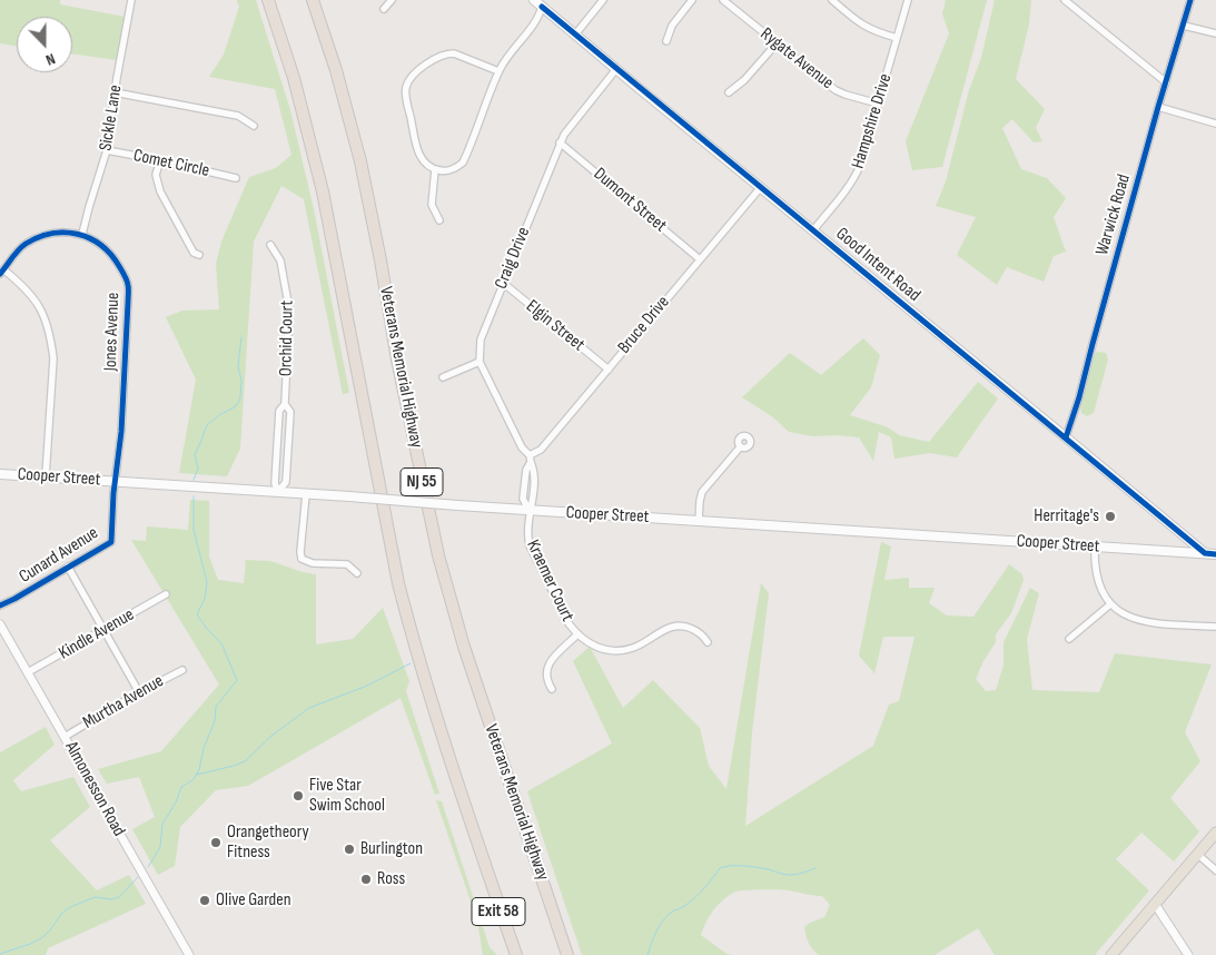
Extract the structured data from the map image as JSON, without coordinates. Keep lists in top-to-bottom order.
{
  "streets": {
    "highway": ["Veterans Memorial Highway", "NJ 55", "Exit 58"],
    "main road": ["Good Intent Road", "Cooper Street"],
    "street": [
      "Rygate Avenue",
      "Sickle Lane",
      "Hampshire Drive",
      "Comet Circle",
      "Dumont Street",
      "Warwick Road",
      "Craig Drive",
      "Bruce Drive",
      "Elgin Street",
      "Jones Avenue",
      "Orchid Court",
      "Cunard Avenue",
      "Kraemer Court",
      "Kindle Avenue",
      "Murtha Avenue",
      "Almonesson Road"
    ]
  },
  "crossings": [
    ["Rygate Avenue", "Hampshire Drive"],
    ["Sickle Lane", "Comet Circle"],
    ["Sickle Lane", "Jones Avenue"],
    ["Hampshire Drive", "Good Intent Road"],
    ["Dumont Street", "Craig Drive"],
    ["Dumont Street", "Bruce Drive"],
    ["Warwick Road", "Good Intent Road"],
    ["Craig Drive", "Good Intent Road"],
    ["Craig Drive", "Elgin Street"],
    ["Good Intent Road", "Bruce Drive"],
    ["Good Intent Road", "Cooper Street"],
    ["Bruce Drive", "Elgin Street"],
    ["Jones Avenue", "Cooper Street"],
    ["Jones Avenue", "Cunard Avenue"],
    ["Orchid Court", "Cooper Street"],
    ["Cooper Street", "Cunard Avenue"],
    ["Cooper Street", "Kraemer Court"],
    ["NJ 55", "Exit 58"],
    ["Kindle Avenue", "Almonesson Road"],
    ["Murtha Avenue", "Almonesson Road"]
  ],
  "places": [
    "Herritage's",
    "Five Star Swim School",
    "Orangetheory Fitness",
    "Burlington",
    "Ross",
    "Olive Garden"
  ],
  "north": "bottom"
}
